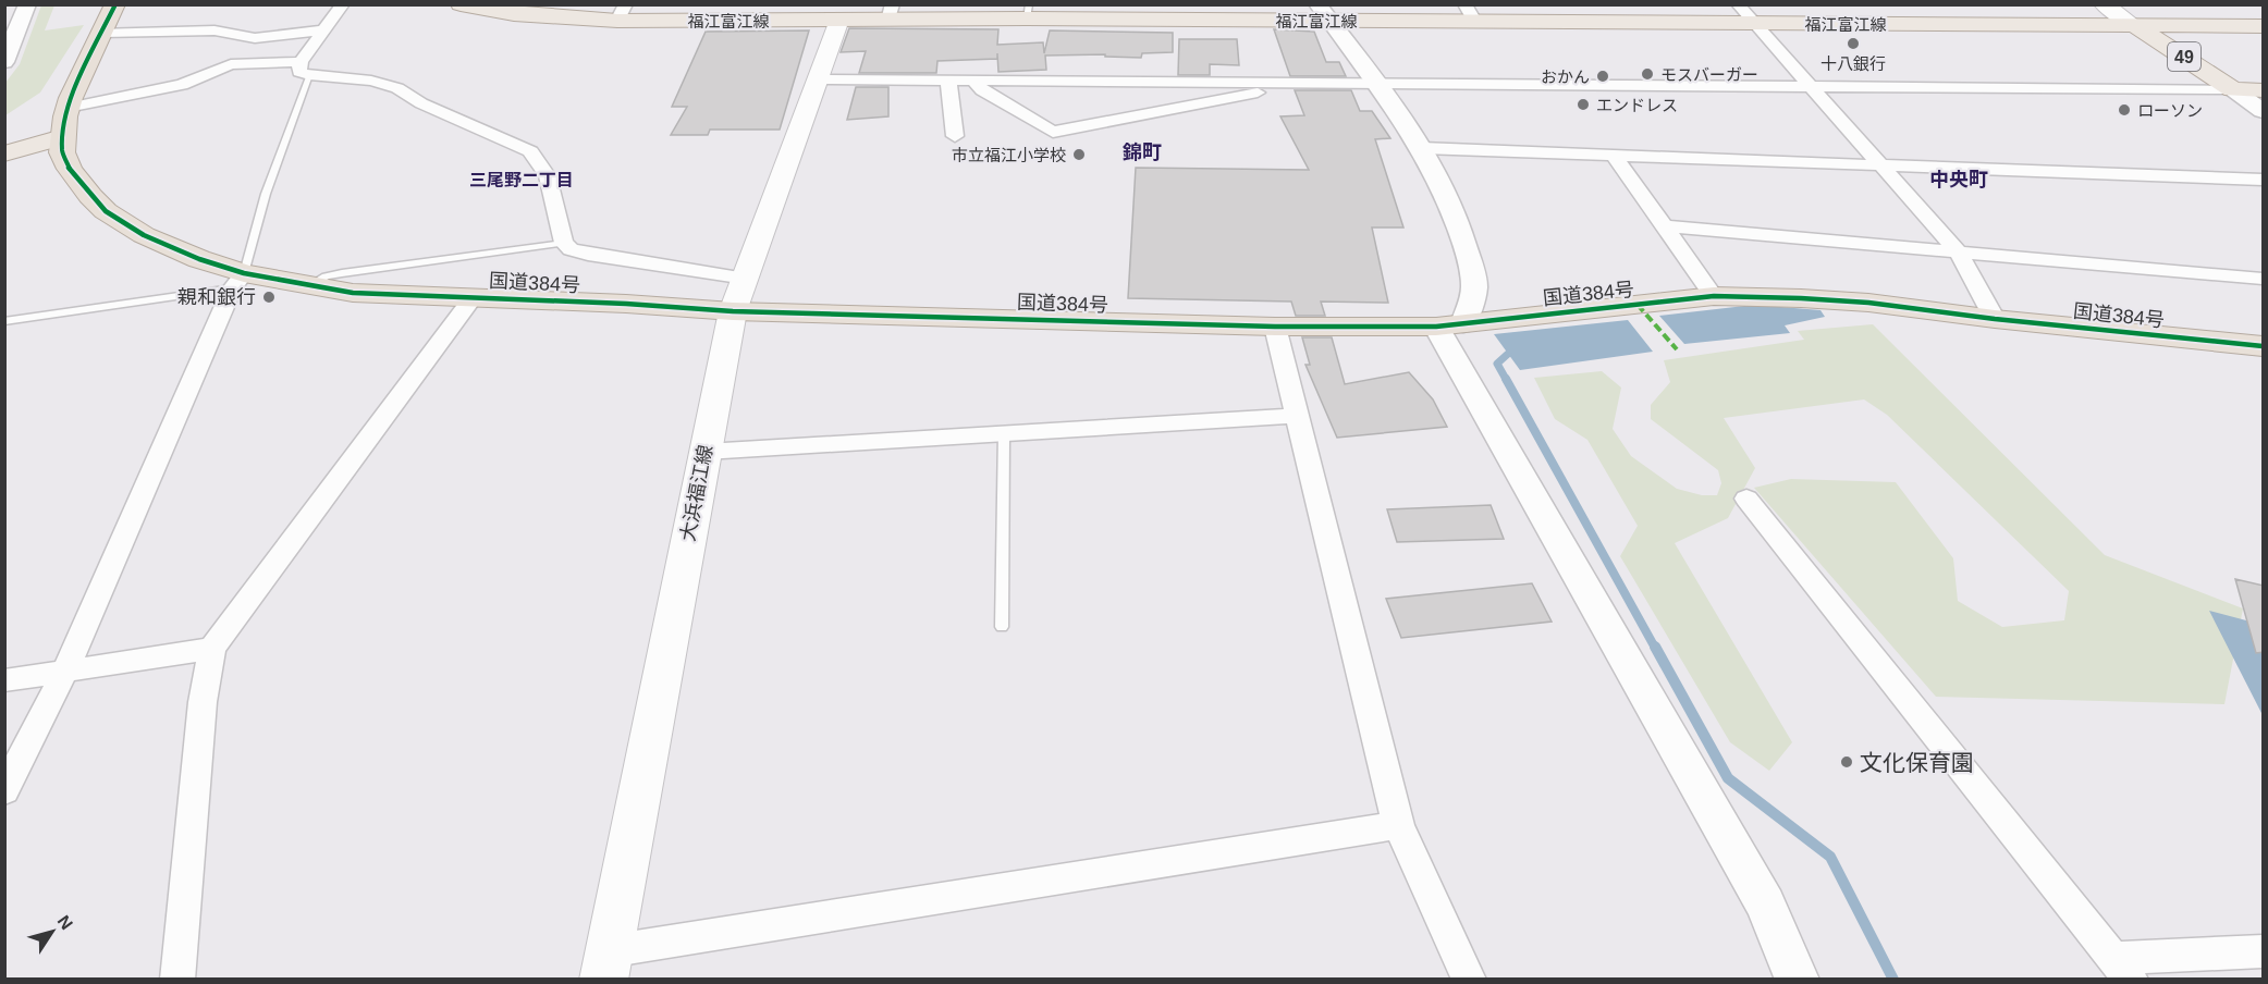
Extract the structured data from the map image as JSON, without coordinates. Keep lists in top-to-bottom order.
{
  "streets": {
    "highway": ["国道384号"],
    "main road": ["福江富江線", "49", "大浜福江線"]
  },
  "crossings": [
    ["福江富江線", "49"],
    ["福江富江線", "大浜福江線"],
    ["国道384号", "大浜福江線"]
  ],
  "districts": ["錦町", "三尾野二丁目", "中央町"],
  "places": [
    "十八銀行",
    "モスバーガー",
    "おかん",
    "エンドレス",
    "ローソン",
    "市立福江小学校",
    "親和銀行",
    "文化保育園"
  ],
  "north": "top right"
}
